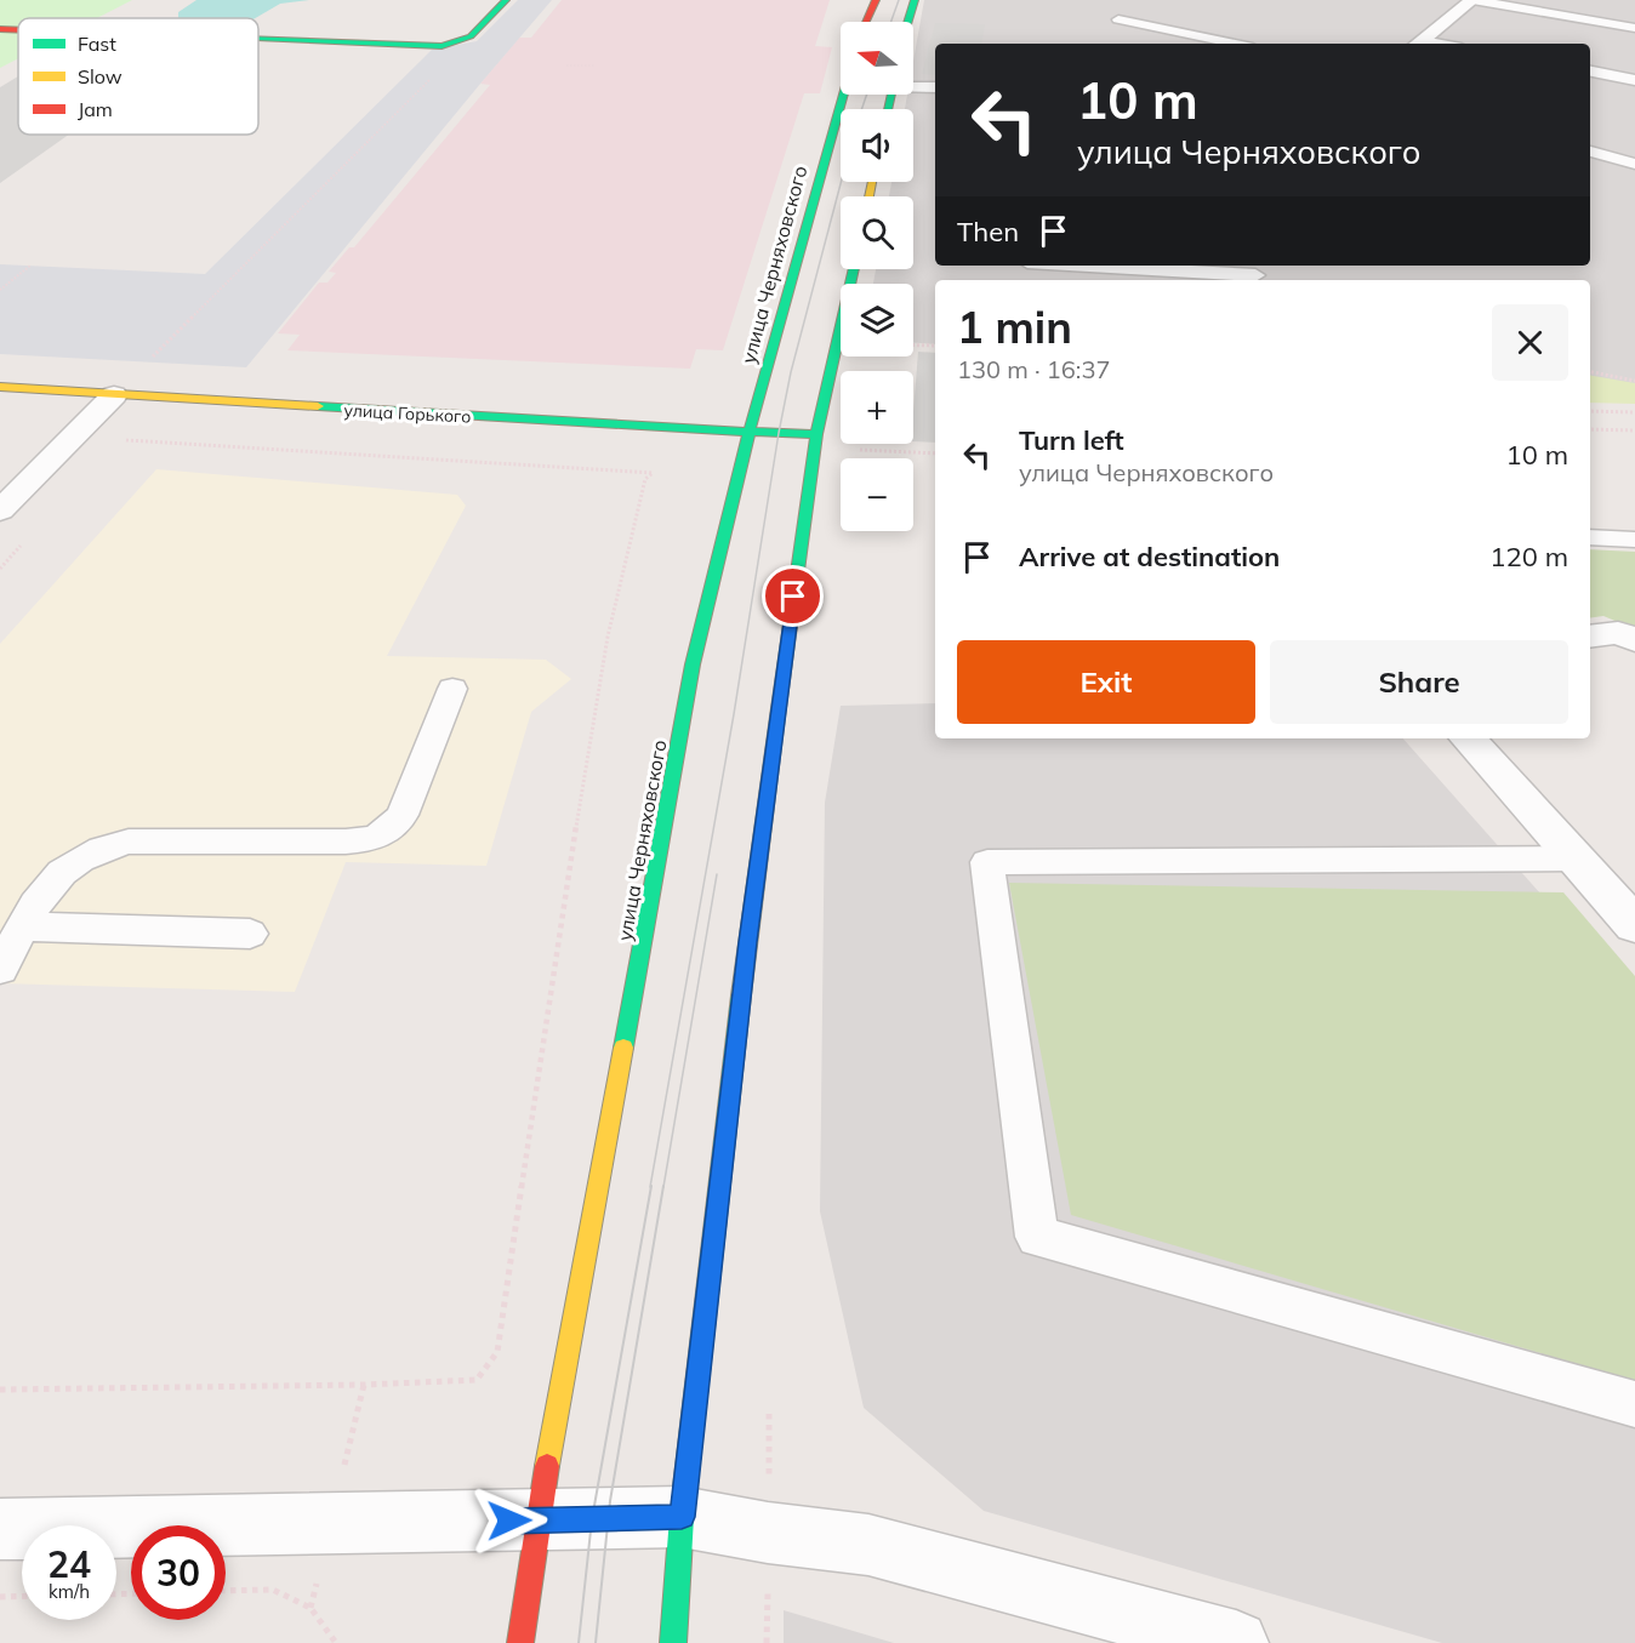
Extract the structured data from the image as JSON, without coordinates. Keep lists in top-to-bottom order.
{
  "streets": {
    "main road": ["улица Черняховского", "улица Горького"]
  },
  "crossings": [
    ["улица Черняховского", "улица Горького"]
  ],
  "legend": ["Fast", "Slow", "Jam"],
  "north": "left",
  "page": {
    "map_buttons": ["+", "−"],
    "turn": ["10 m", "улица Черняховского"],
    "then": "Then",
    "heading": ["1 min", "130 m · 16:37"],
    "list": [
      {
        "name": "Turn left",
        "note": "улица Черняховского",
        "value": "10 m"
      },
      {
        "name": "Arrive at destination",
        "value": "120 m"
      }
    ],
    "buttons": ["Exit", "Share"],
    "speed": "24 km/h",
    "limit": "30"
  }
}
